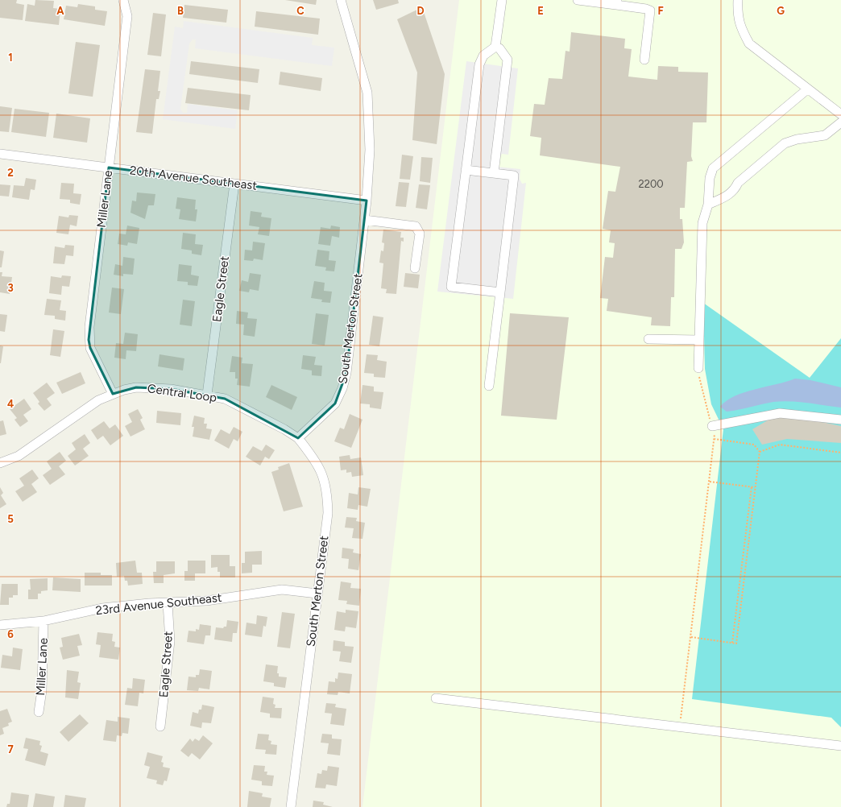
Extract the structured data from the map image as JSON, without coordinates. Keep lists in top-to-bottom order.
{
  "streets": {
    "street": [
      "20th Avenue Southeast",
      "Miller Lane",
      "Eagle Street",
      "South Merton Street",
      "Central Loop",
      "23rd Avenue Southeast"
    ]
  },
  "crossings": [
    ["20th Avenue Southeast", "Miller Lane"],
    ["20th Avenue Southeast", "Eagle Street"],
    ["20th Avenue Southeast", "South Merton Street"],
    ["Miller Lane", "Central Loop"],
    ["Miller Lane", "23rd Avenue Southeast"],
    ["Eagle Street", "Central Loop"],
    ["Eagle Street", "23rd Avenue Southeast"],
    ["South Merton Street", "Central Loop"],
    ["South Merton Street", "23rd Avenue Southeast"]
  ],
  "house_numbers": ["2200"],
  "grid": {
    "columns": [
      "A",
      "B",
      "C",
      "D",
      "E",
      "F",
      "G"
    ],
    "rows": [
      "1",
      "2",
      "3",
      "4",
      "5",
      "6",
      "7"
    ]
  }
}
